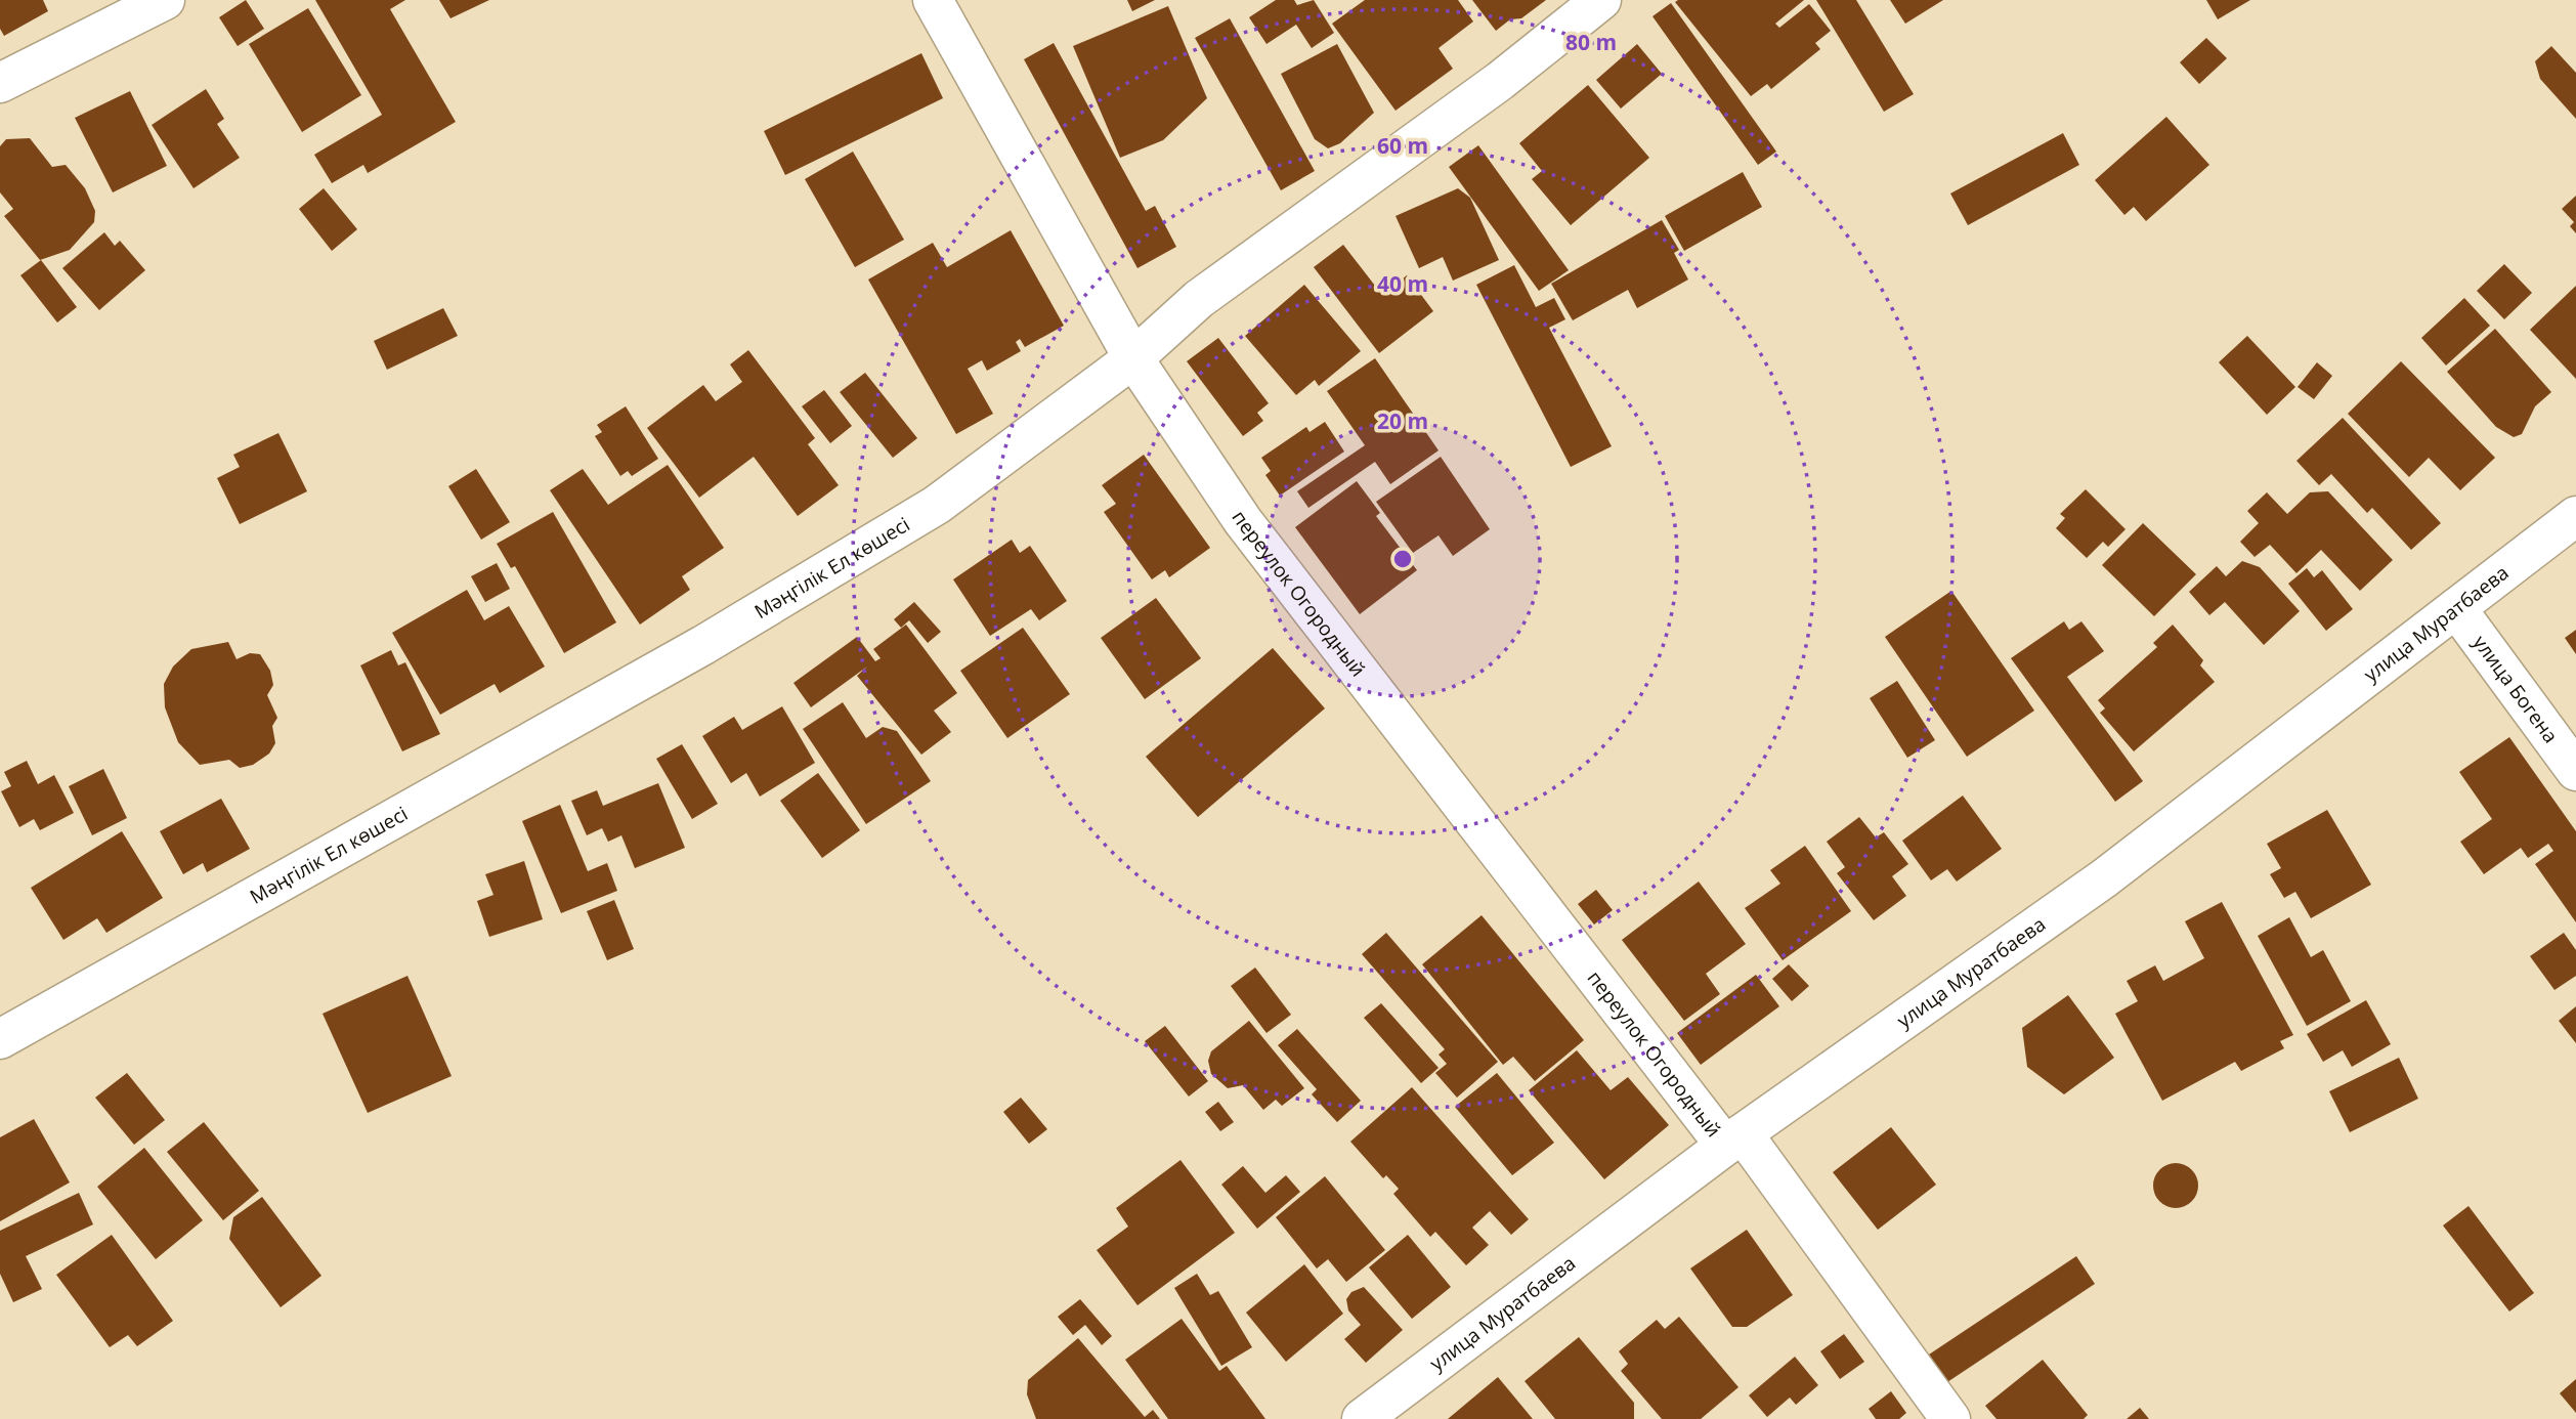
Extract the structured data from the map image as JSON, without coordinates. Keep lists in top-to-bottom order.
{
  "streets": {
    "street": [
      "Мәңгілік Ел көшесі",
      "переулок Огородный",
      "улица Муратбаева",
      "улица Богена"
    ]
  },
  "crossings": [
    ["Мәңгілік Ел көшесі", "переулок Огородный"],
    ["переулок Огородный", "улица Муратбаева"],
    ["улица Муратбаева", "улица Богена"]
  ],
  "rings": [
    "80 m",
    "60 m",
    "40 m",
    "20 m"
  ]
}
